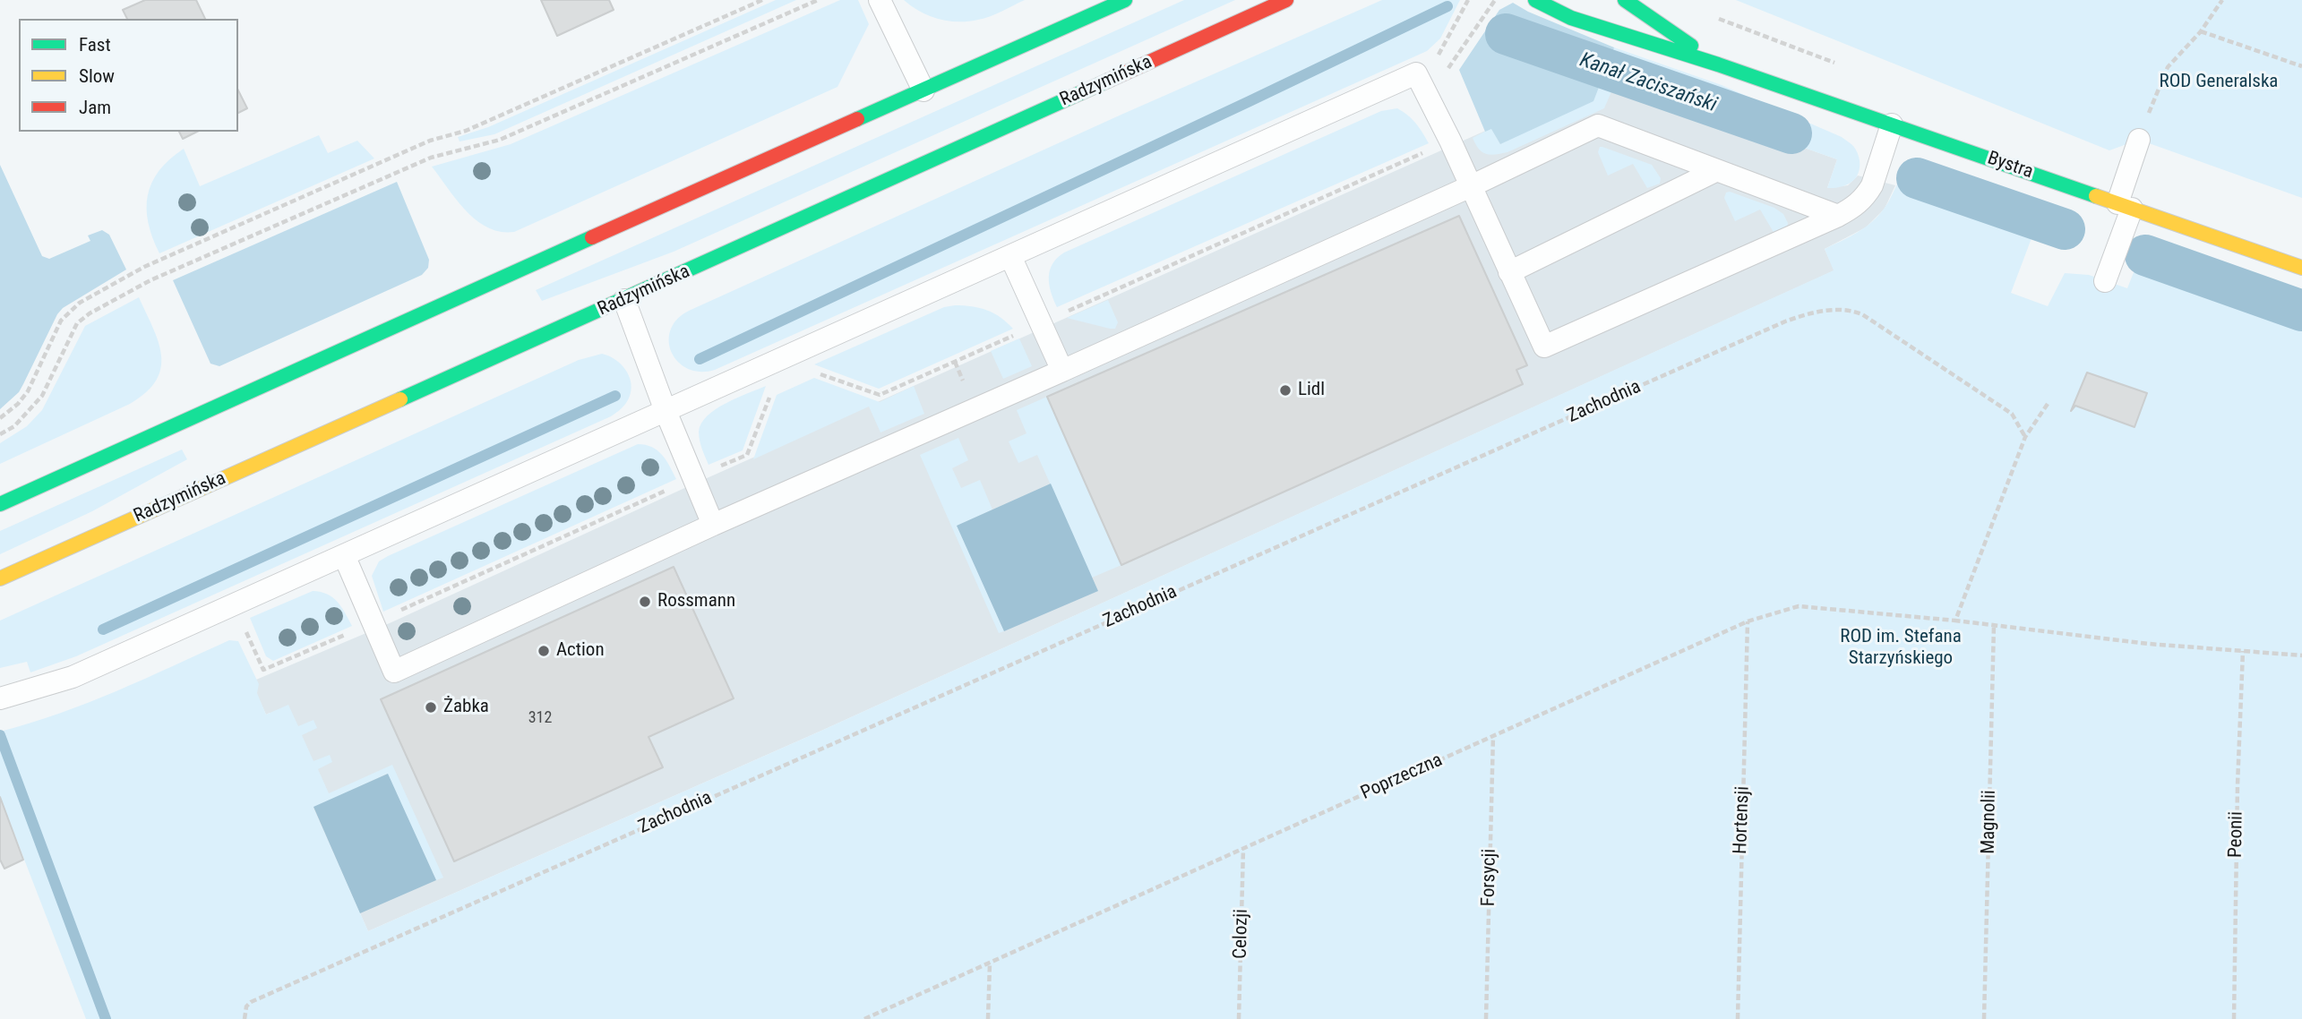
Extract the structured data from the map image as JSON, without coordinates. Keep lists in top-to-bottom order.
{
  "streets": {
    "main road": ["Radzymińska", "Bystra"],
    "path": [
      "Zachodnia",
      "Poprzeczna",
      "Hortensji",
      "Magnolii",
      "Peonii",
      "Forsycji",
      "Celozji"
    ]
  },
  "crossings": [
    ["Poprzeczna", "Hortensji"],
    ["Poprzeczna", "Magnolii"],
    ["Poprzeczna", "Peonii"],
    ["Poprzeczna", "Forsycji"],
    ["Poprzeczna", "Celozji"]
  ],
  "water": ["Kanał Zaciszański"],
  "parks": ["ROD Generalska", "ROD im. Stefana Starzyńskiego"],
  "places": [
    "Lidl",
    "Rossmann",
    "Action",
    "Żabka"
  ],
  "house_numbers": ["312"],
  "legend": ["Fast", "Slow", "Jam"]
}
